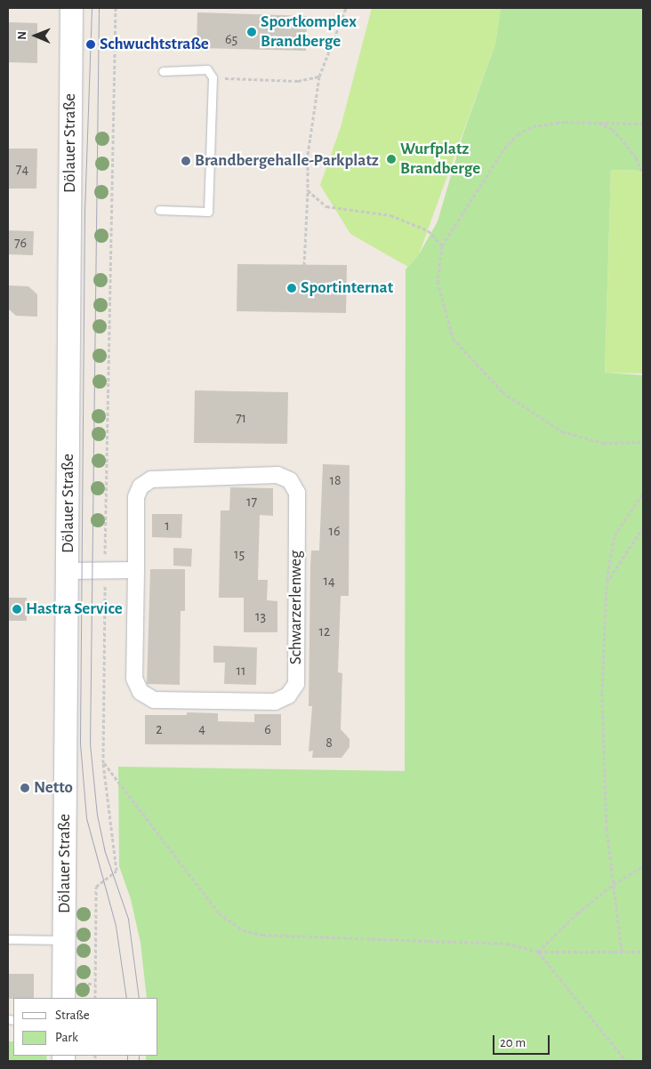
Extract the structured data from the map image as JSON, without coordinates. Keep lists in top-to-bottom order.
{
  "streets": {
    "main road": ["Dölauer Straße"],
    "street": ["Schwarzerlenweg"]
  },
  "places": [
    "Sportkomplex Brandberge",
    "Schwuchtstraße",
    "Wurfplatz Brandberge",
    "Brandbergehalle-Parkplatz",
    "Sportinternat",
    "Hastra Service",
    "Netto"
  ],
  "house_numbers": [
    "65",
    "74",
    "76",
    "71",
    "18",
    "17",
    "1",
    "16",
    "15",
    "14",
    "13",
    "12",
    "11",
    "4",
    "2",
    "6",
    "8"
  ],
  "legend": ["Straße", "Park"],
  "scale_bar": "20 m",
  "north": "left"
}
